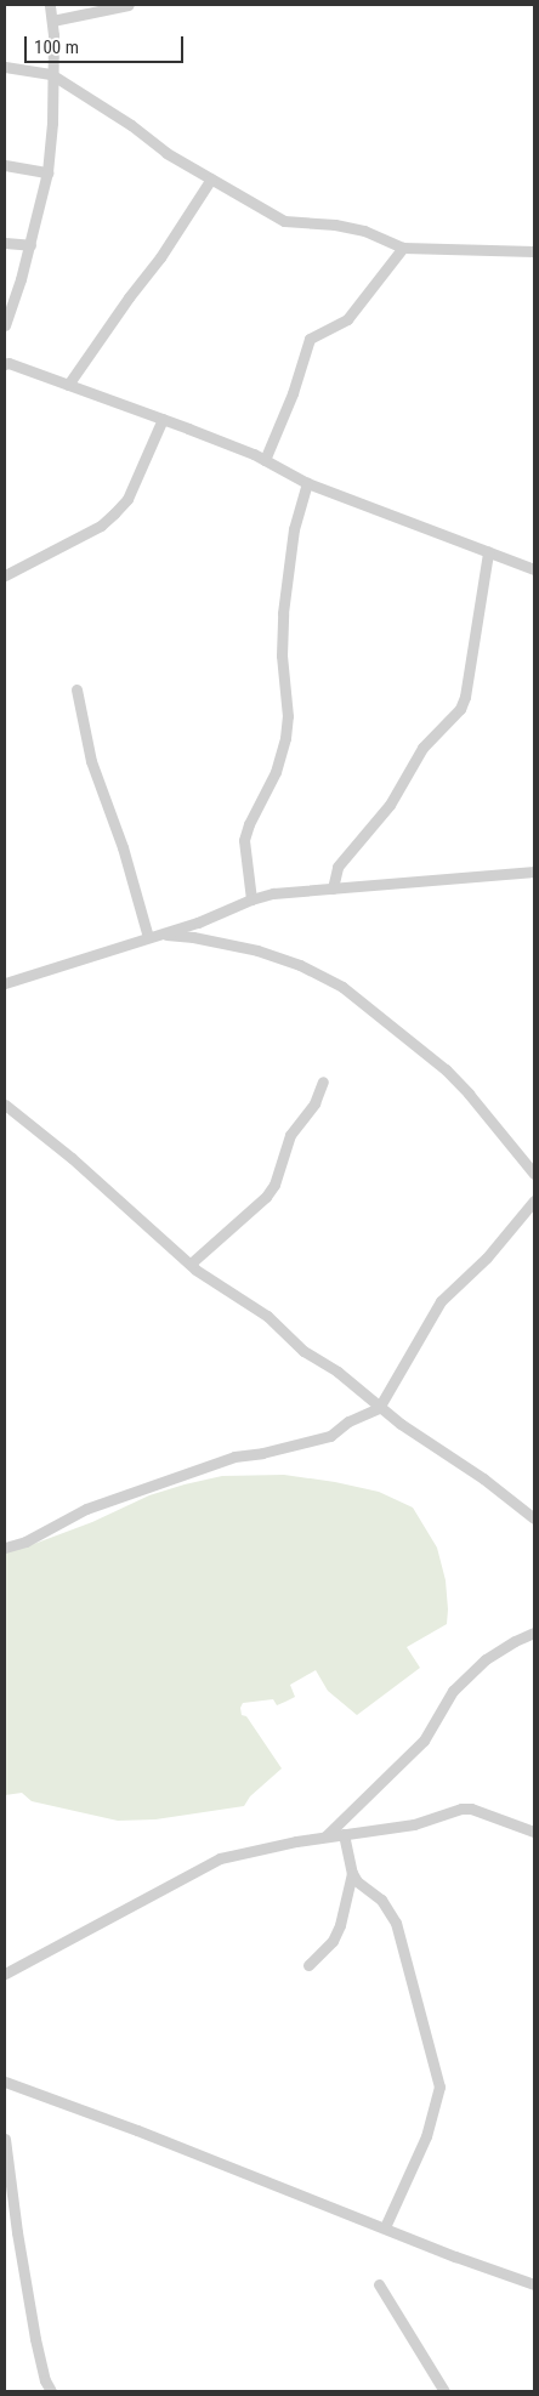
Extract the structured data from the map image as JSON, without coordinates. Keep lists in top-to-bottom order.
{
  "scale_bar": "100 m"
}
